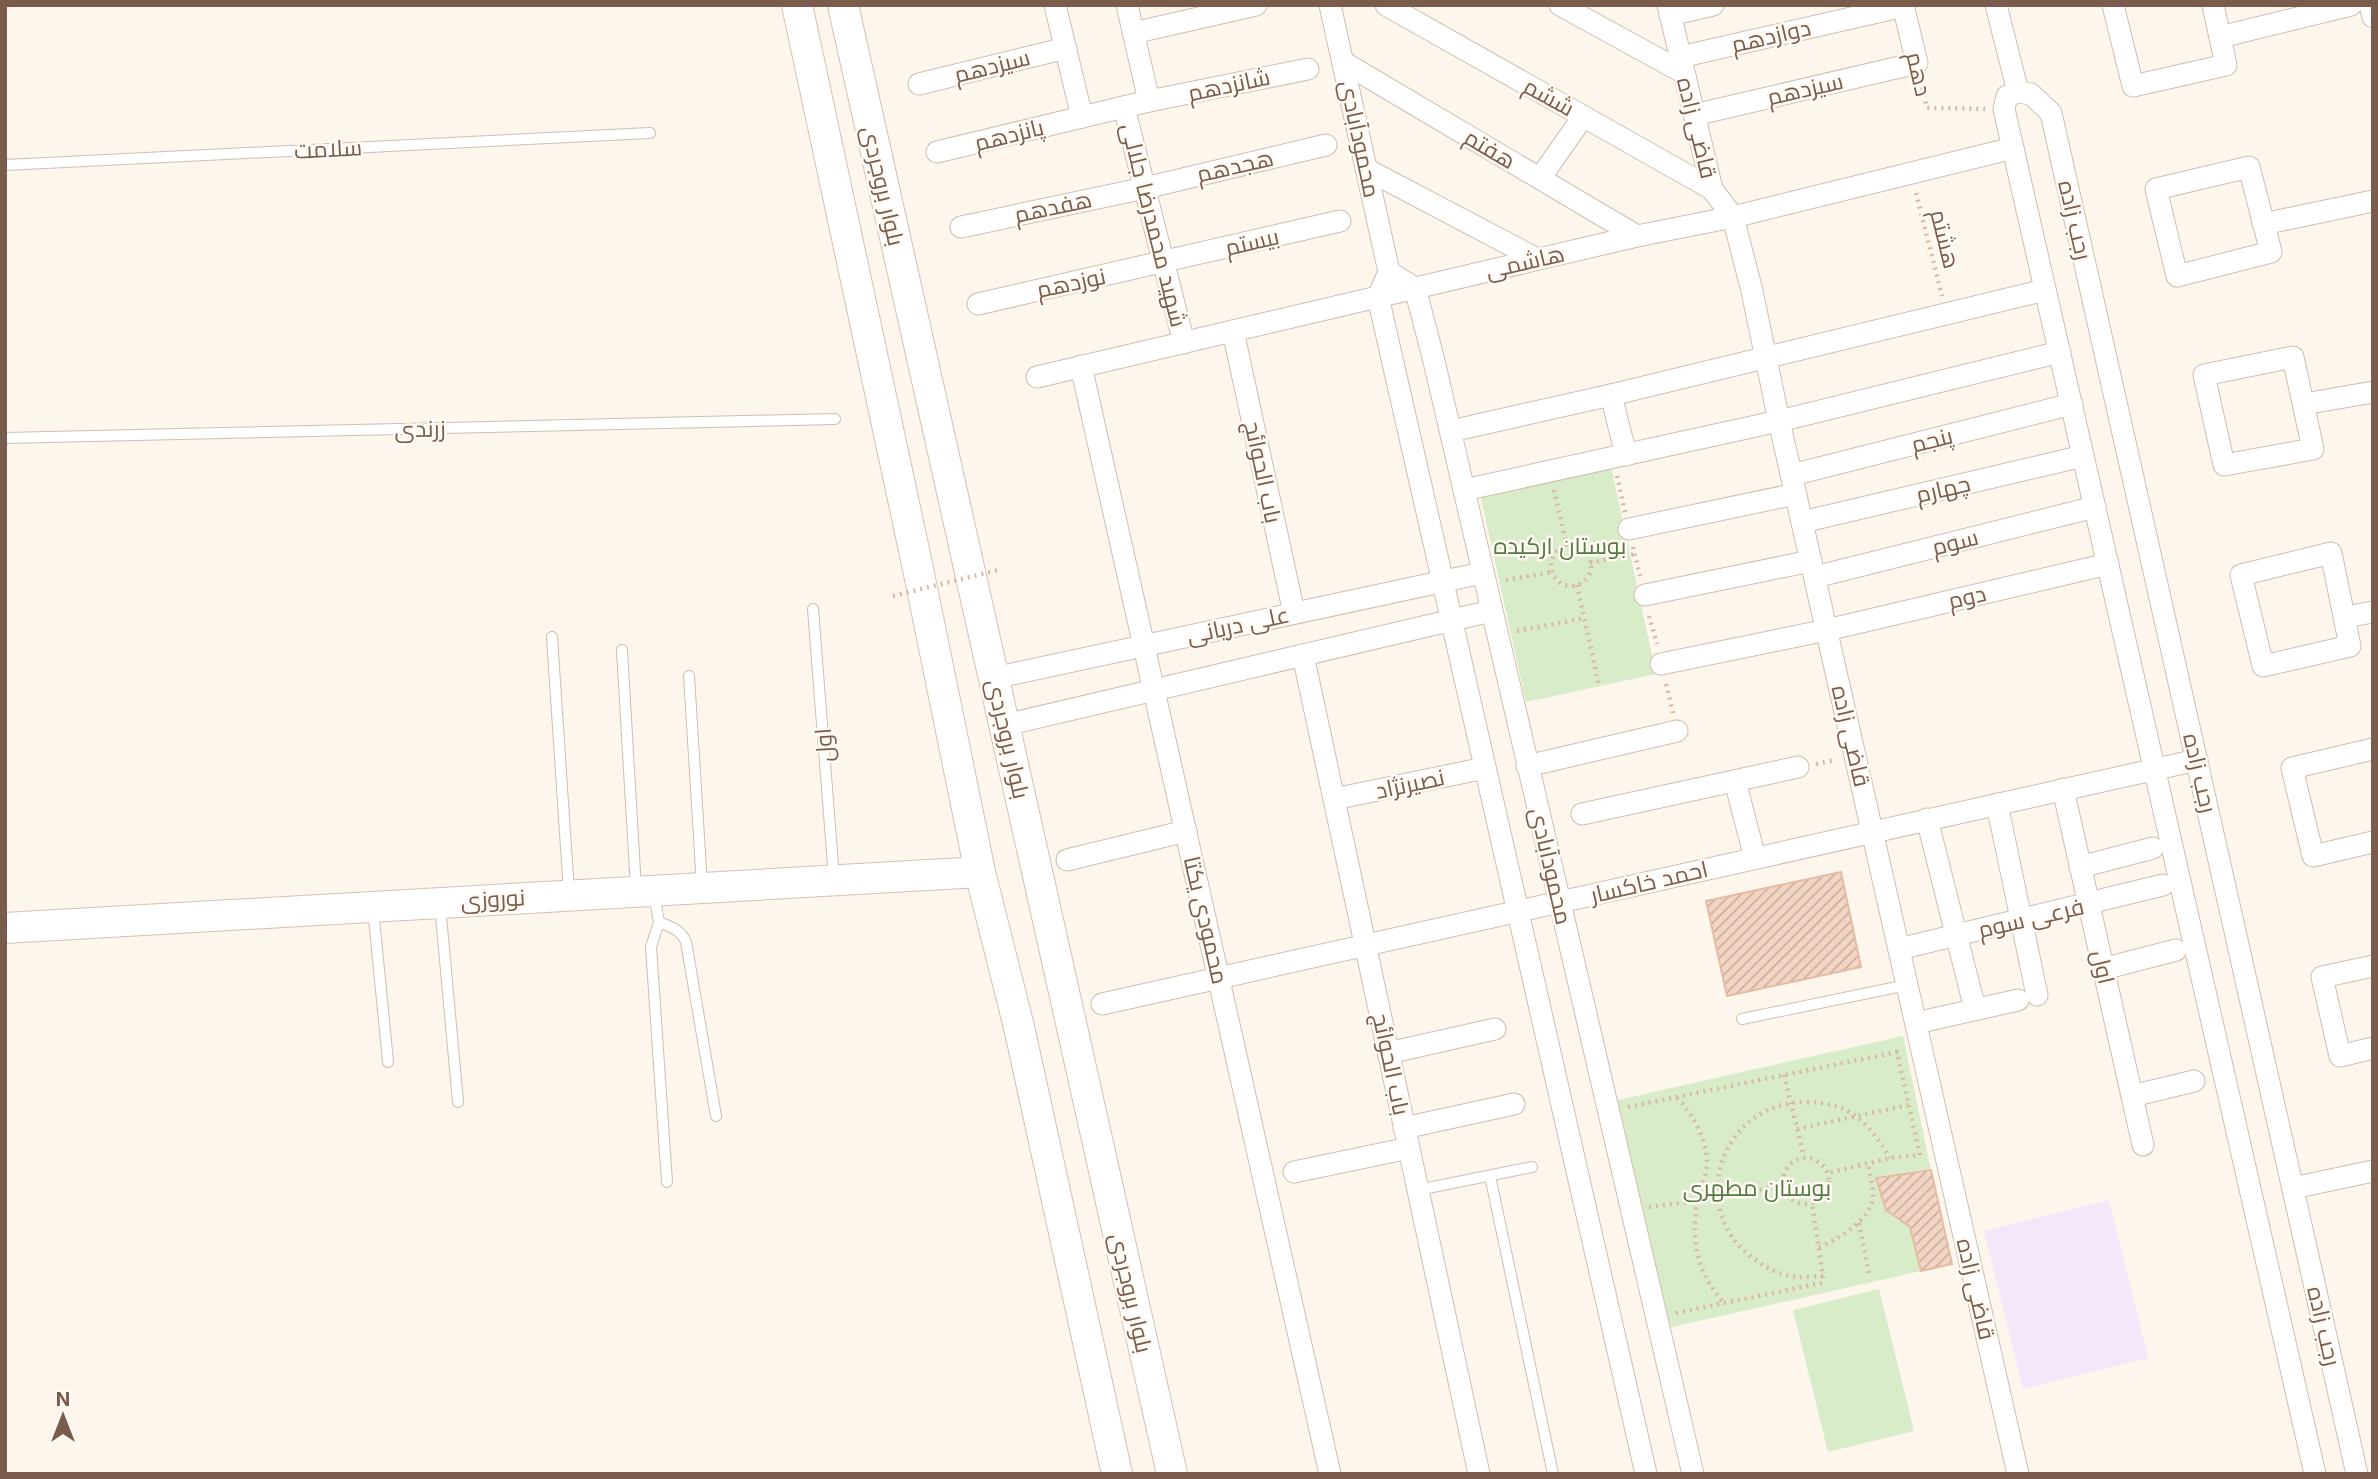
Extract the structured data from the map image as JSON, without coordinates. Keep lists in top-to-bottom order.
{
  "streets": {
    "main road": ["بلوار بروجردی", "نوروزی"],
    "street": [
      "دوازدهم",
      "سیزدهم",
      "دهم",
      "شانزدهم",
      "ششم",
      "قاضی زاده",
      "پانزدهم",
      "محمودآبادی",
      "هفتم",
      "هجدهم",
      "هفدهم",
      "رجب زاده",
      "شهید محمدرضا جلالی",
      "بیستم",
      "هاشمی",
      "نوزدهم",
      "پنجم",
      "باب الحوائج",
      "چهارم",
      "سوم",
      "دوم",
      "علی دریانی",
      "اول",
      "نصیرنژاد",
      "احمد خاکسار",
      "فرعی سوم",
      "محمودی یکتا"
    ],
    "lane": ["سلامت", "زرندی"],
    "path": ["هشتم"]
  },
  "crossings": [
    ["دوازدهم", "دهم"],
    ["دوازدهم", "قاضی زاده"],
    ["سیزدهم", "دهم"],
    ["سیزدهم", "قاضی زاده"],
    ["دهم", "رجب زاده"],
    ["شانزدهم", "شهید محمدرضا جلالی"],
    ["ششم", "قاضی زاده"],
    ["قاضی زاده", "هاشمی"],
    ["قاضی زاده", "پنجم"],
    ["قاضی زاده", "چهارم"],
    ["قاضی زاده", "سوم"],
    ["قاضی زاده", "دوم"],
    ["قاضی زاده", "احمد خاکسار"],
    ["قاضی زاده", "فرعی سوم"],
    ["پانزدهم", "شهید محمدرضا جلالی"],
    ["محمودآبادی", "هفتم"],
    ["محمودآبادی", "هاشمی"],
    ["محمودآبادی", "علی دریانی"],
    ["محمودآبادی", "نصیرنژاد"],
    ["محمودآبادی", "احمد خاکسار"],
    ["هفتم", "هاشمی"],
    ["هجدهم", "هفدهم"],
    ["هجدهم", "شهید محمدرضا جلالی"],
    ["بلوار بروجردی", "علی دریانی"],
    ["بلوار بروجردی", "نوروزی"],
    ["هفدهم", "شهید محمدرضا جلالی"],
    ["رجب زاده", "هاشمی"],
    ["رجب زاده", "پنجم"],
    ["رجب زاده", "چهارم"],
    ["رجب زاده", "سوم"],
    ["رجب زاده", "دوم"],
    ["رجب زاده", "احمد خاکسار"],
    ["شهید محمدرضا جلالی", "بیستم"],
    ["شهید محمدرضا جلالی", "هاشمی"],
    ["شهید محمدرضا جلالی", "نوزدهم"],
    ["هشتم", "هاشمی"],
    ["بیستم", "نوزدهم"],
    ["هاشمی", "باب الحوائج"],
    ["هاشمی", "محمودی یکتا"],
    ["باب الحوائج", "علی دریانی"],
    ["باب الحوائج", "نصیرنژاد"],
    ["باب الحوائج", "احمد خاکسار"],
    ["علی دریانی", "محمودی یکتا"],
    ["اول", "احمد خاکسار"],
    ["اول", "نوروزی"],
    ["اول", "فرعی سوم"],
    ["احمد خاکسار", "محمودی یکتا"]
  ],
  "parks": ["بوستان ارکیده", "بوستان مطهری"],
  "north": "top"
}
